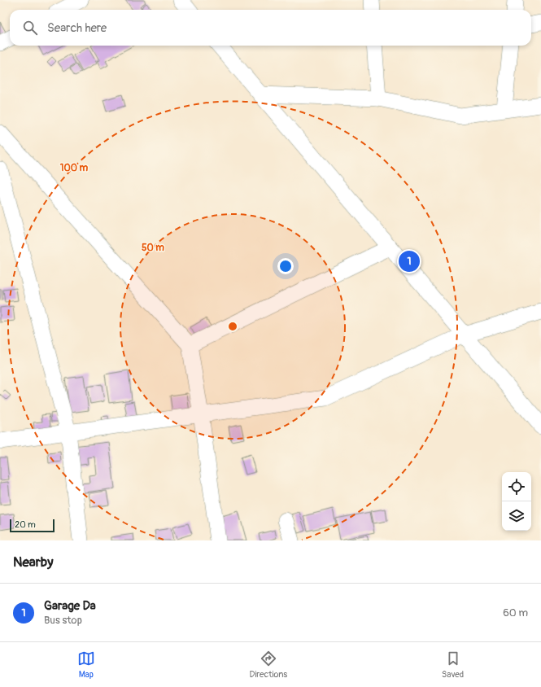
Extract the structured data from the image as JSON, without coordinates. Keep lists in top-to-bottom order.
{
  "scale_bar": "20 m",
  "page": {
    "search": "Search here",
    "pins": "1",
    "scale": "20 m",
    "heading": "Nearby",
    "list": [
      {
        "mark": "1",
        "name": "Garage Da",
        "note": "Bus stop",
        "value": "60 m"
      }
    ],
    "nav": ["Map", "Directions", "Saved"]
  },
  "rings": ["100 m", "50 m"]
}
